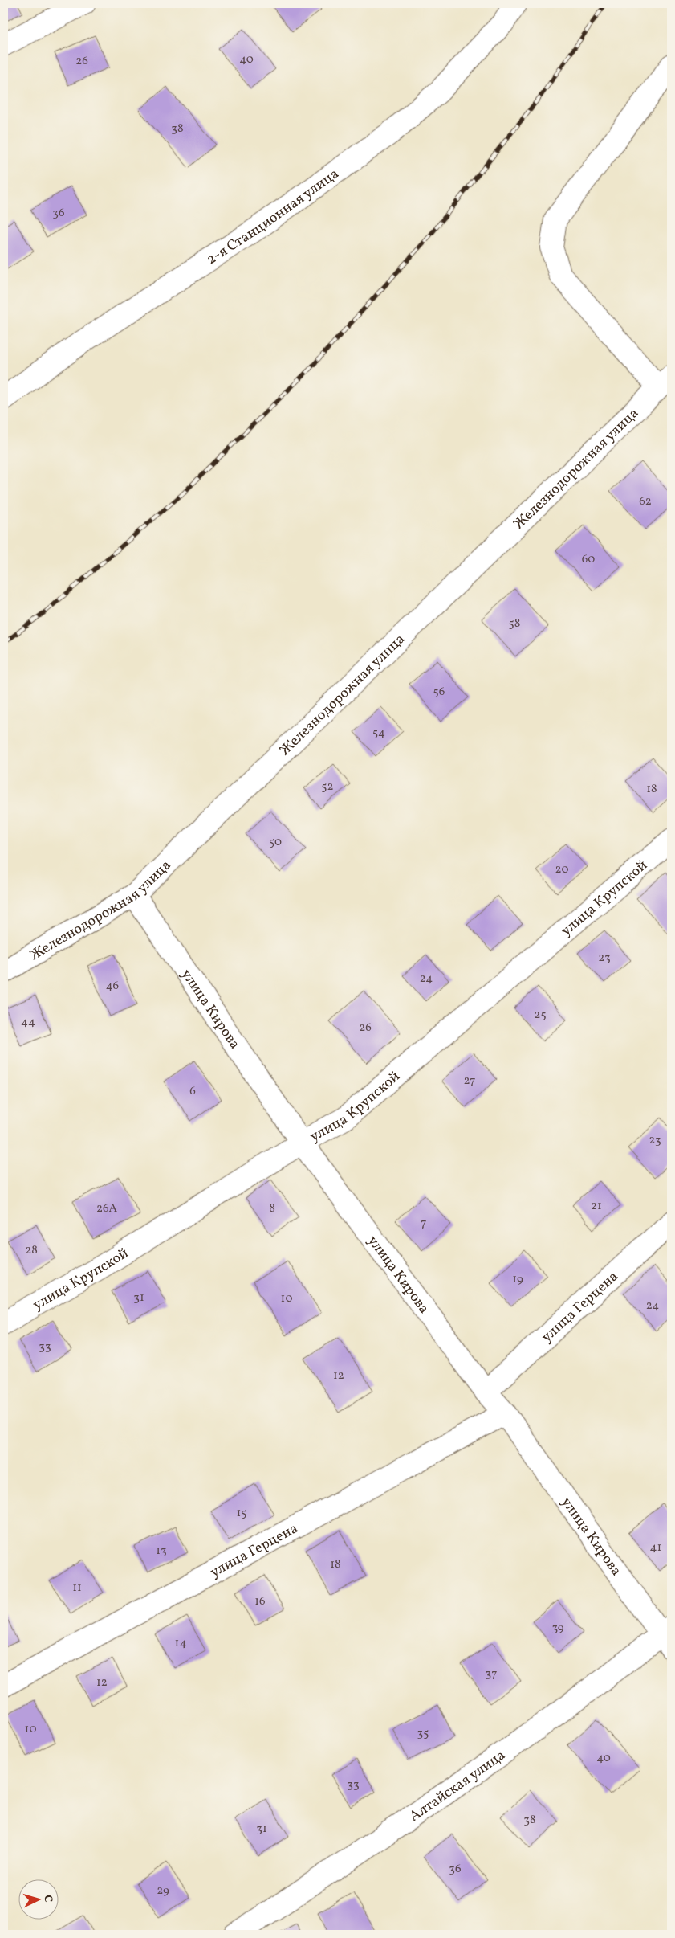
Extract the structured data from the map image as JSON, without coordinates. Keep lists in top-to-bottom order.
{
  "streets": {
    "street": [
      "2-я Станционная улица",
      "Железнодорожная улица",
      "улица Крупской",
      "улица Кирова",
      "улица Герцена",
      "Алтайская улица"
    ]
  },
  "crossings": [
    ["Железнодорожная улица", "улица Кирова"],
    ["улица Крупской", "улица Кирова"],
    ["улица Кирова", "улица Герцена"],
    ["улица Кирова", "Алтайская улица"]
  ],
  "house_numbers": [
    "40",
    "26",
    "38",
    "36",
    "62",
    "60",
    "58",
    "56",
    "54",
    "52",
    "18",
    "50",
    "20",
    "23",
    "24",
    "46",
    "25",
    "44",
    "26",
    "27",
    "6",
    "23",
    "21",
    "26А",
    "8",
    "7",
    "28",
    "19",
    "31",
    "10",
    "24",
    "33",
    "12",
    "15",
    "41",
    "13",
    "18",
    "11",
    "16",
    "39",
    "14",
    "37",
    "12",
    "10",
    "35",
    "40",
    "33",
    "38",
    "31",
    "36",
    "29"
  ],
  "north": "right"
}
